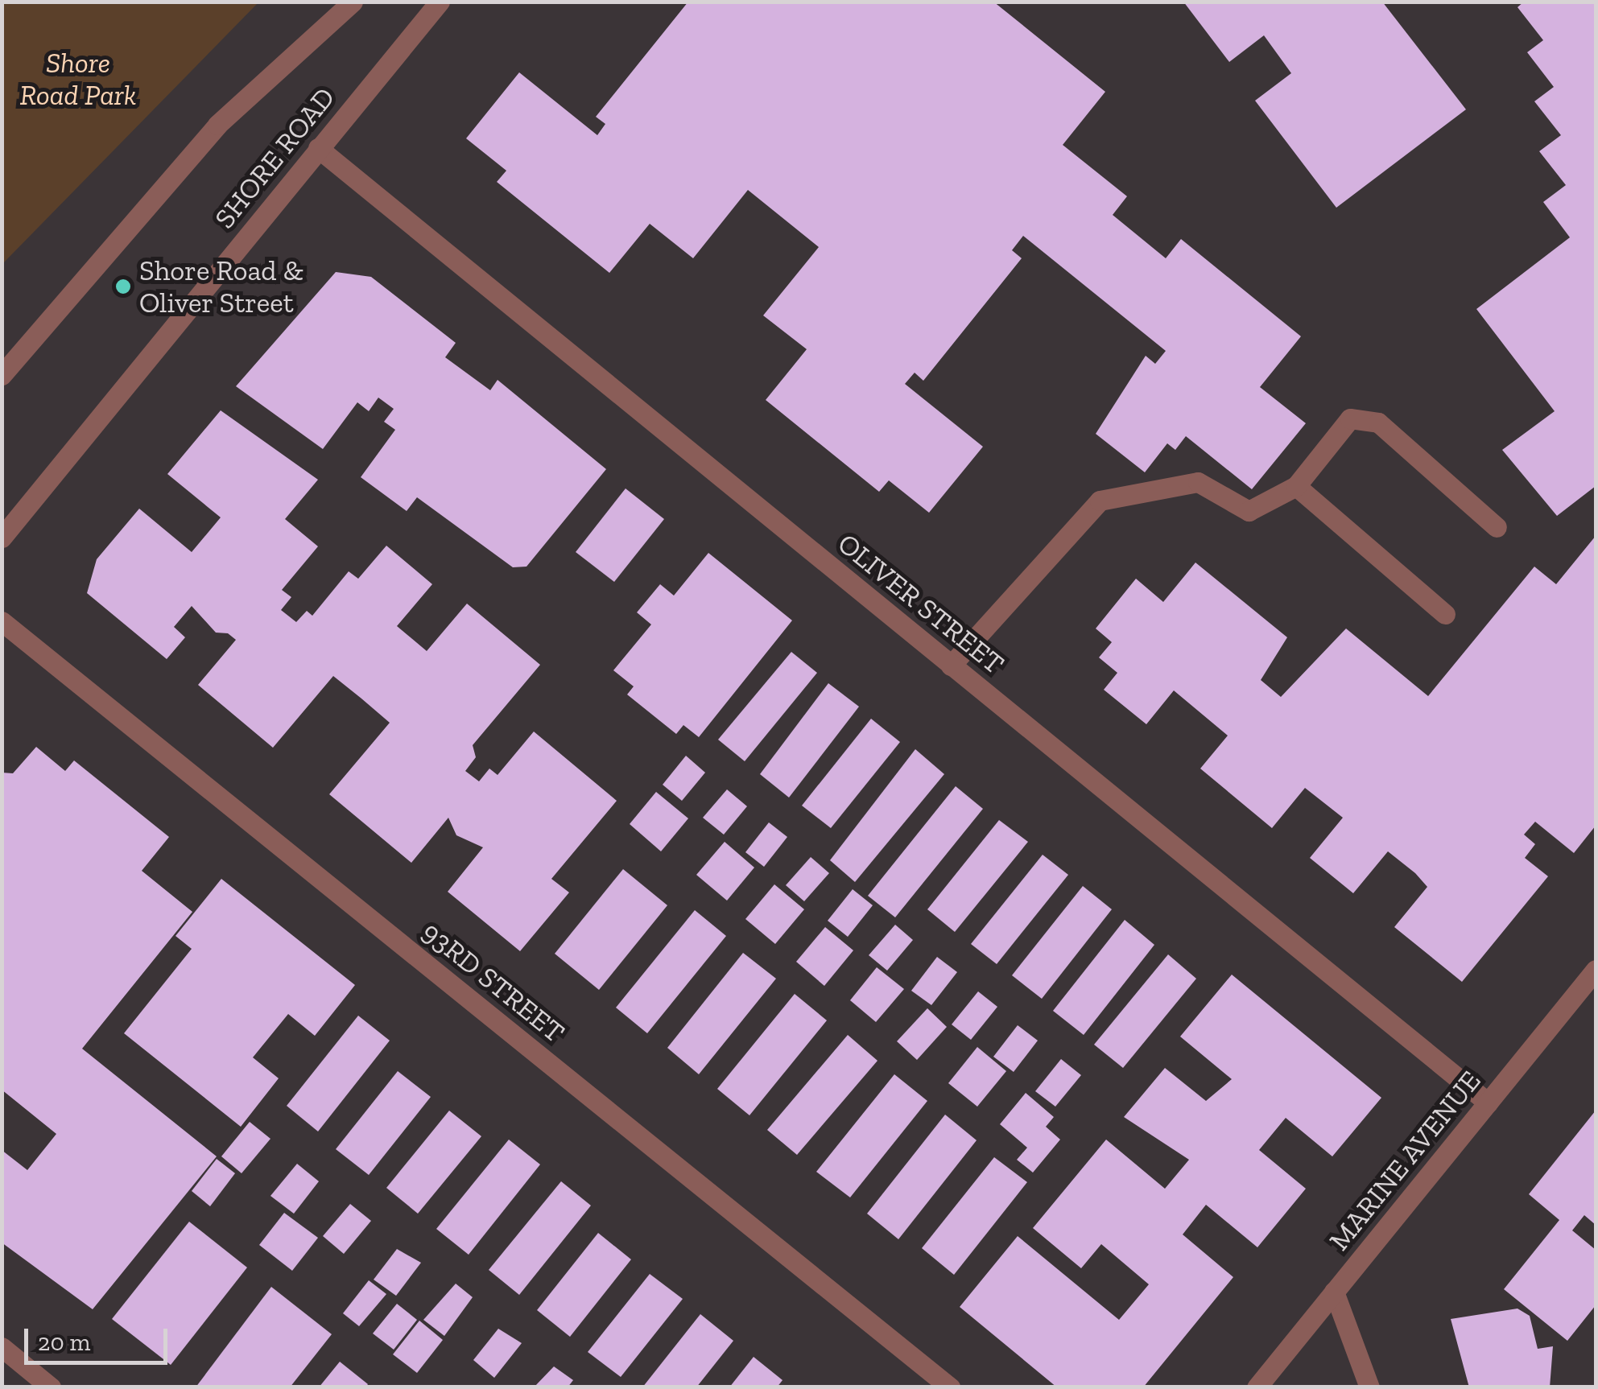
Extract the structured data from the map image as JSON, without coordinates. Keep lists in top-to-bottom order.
{
  "streets": {
    "street": [
      "SHORE ROAD",
      "OLIVER STREET",
      "93RD STREET",
      "MARINE AVENUE"
    ]
  },
  "crossings": [
    ["SHORE ROAD", "OLIVER STREET"],
    ["OLIVER STREET", "MARINE AVENUE"]
  ],
  "parks": ["Shore Road Park"],
  "places": ["Shore Road & Oliver Street"],
  "scale_bar": "20 m"
}
